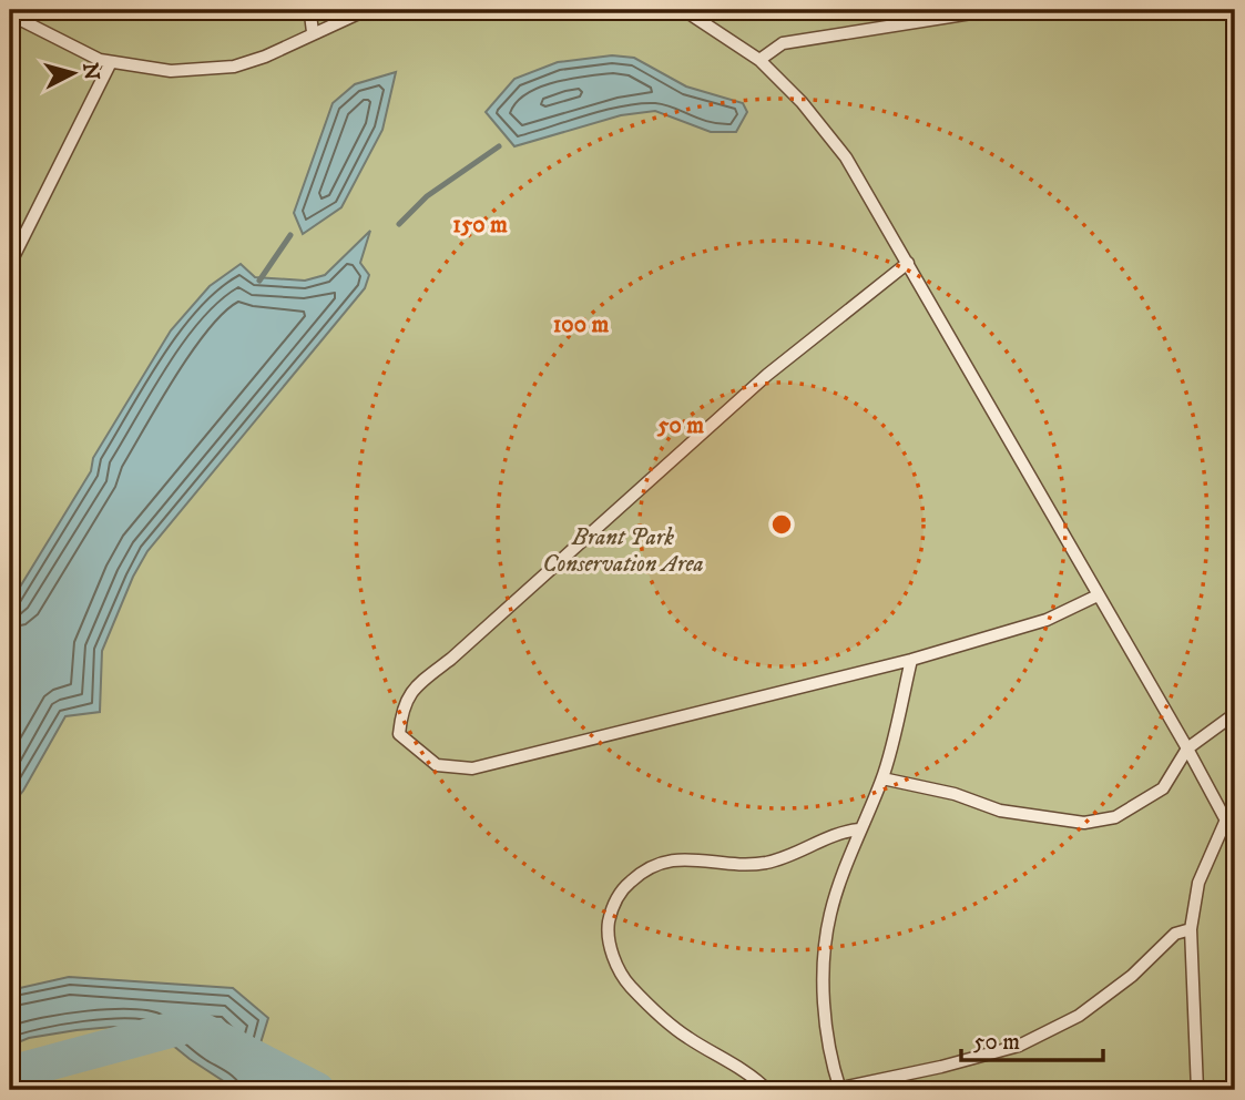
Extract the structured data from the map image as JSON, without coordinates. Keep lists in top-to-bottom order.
{
  "parks": ["Brant Park Conservation Area"],
  "scale_bar": "50 m",
  "north": "right",
  "rings": ["150 m", "100 m", "50 m"]
}
